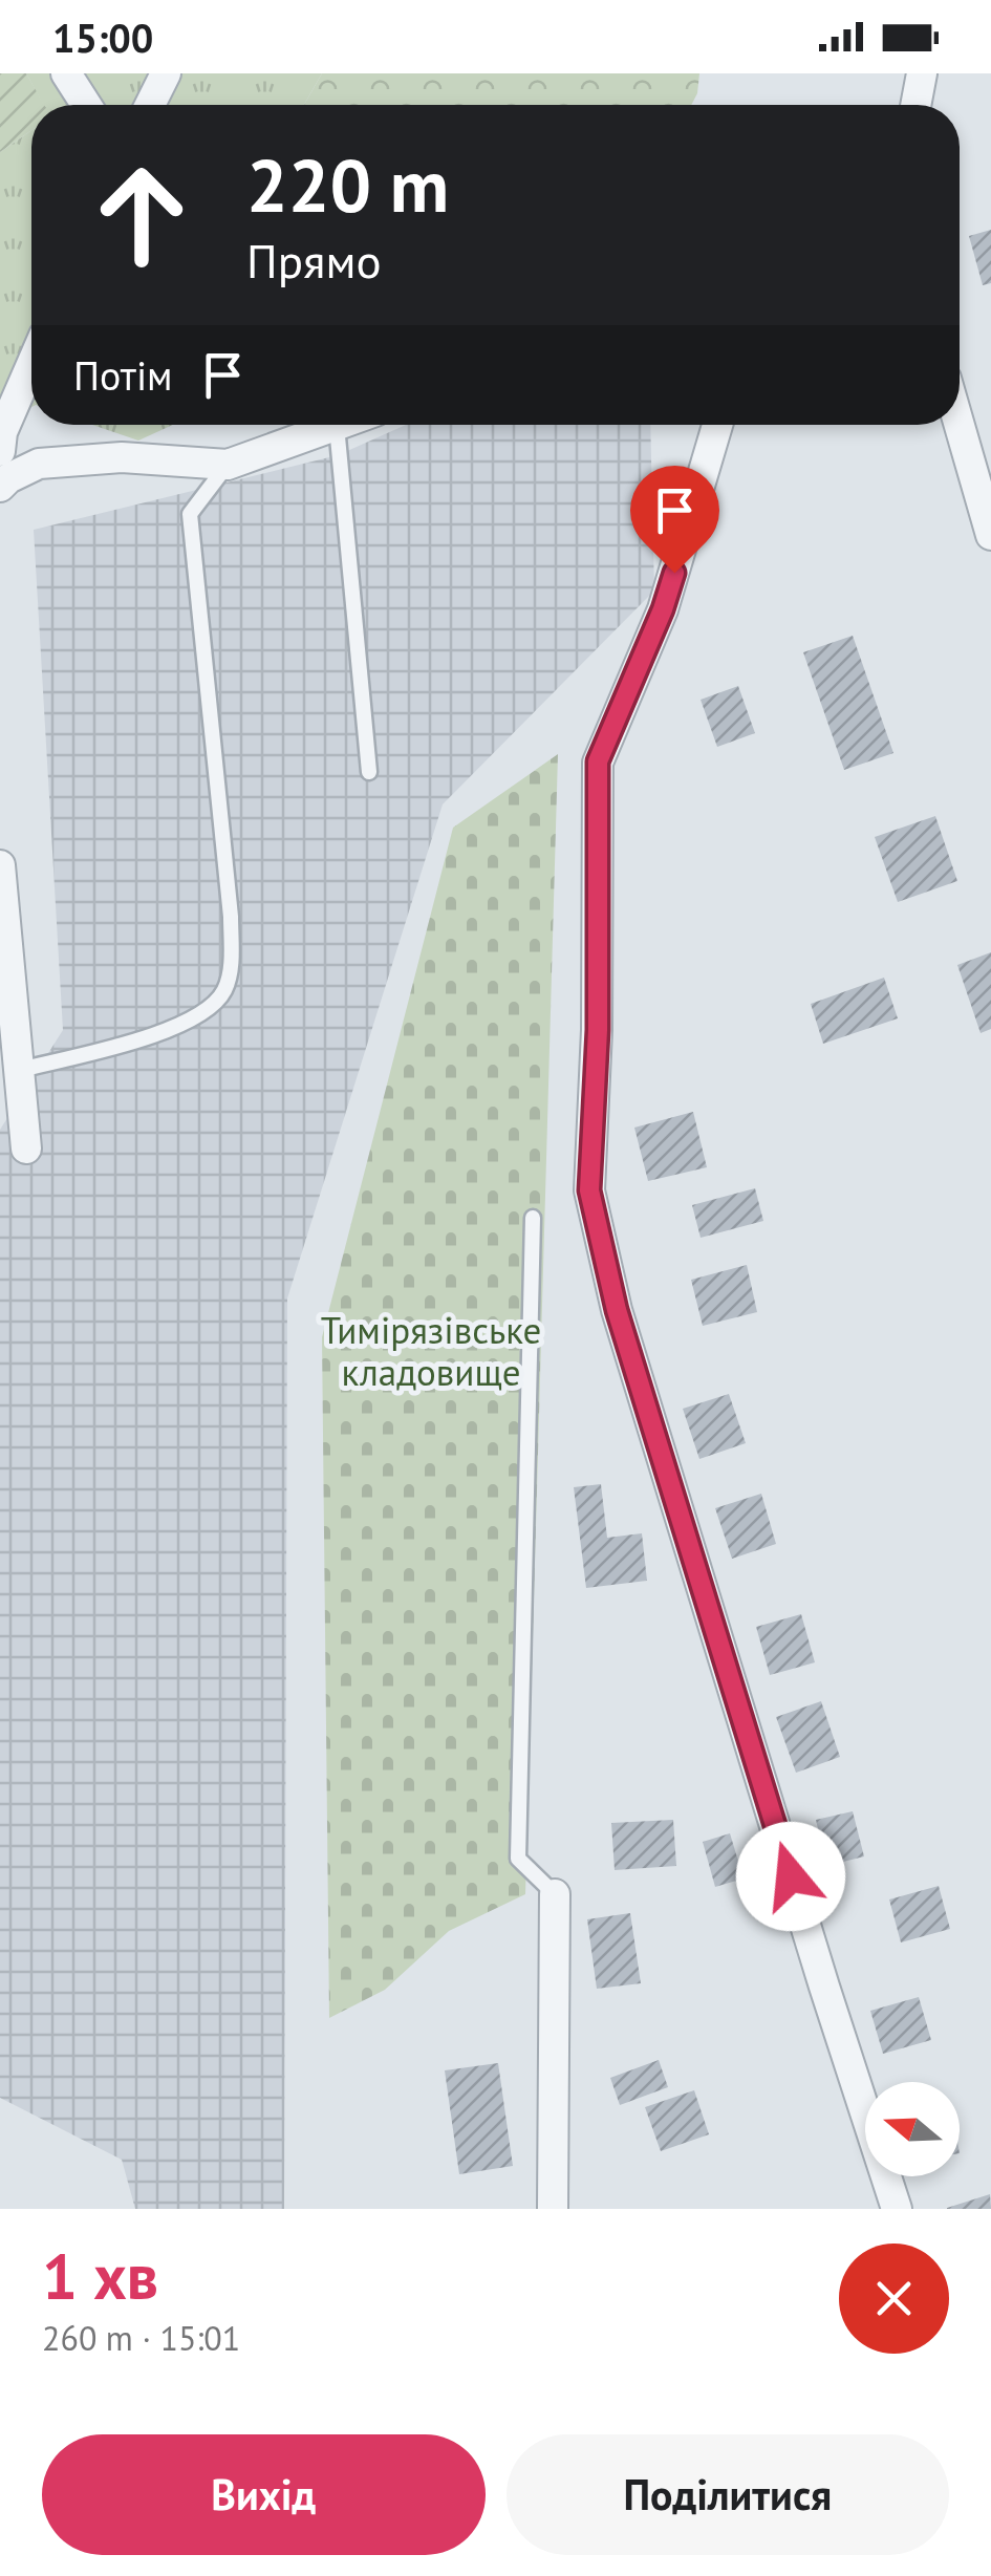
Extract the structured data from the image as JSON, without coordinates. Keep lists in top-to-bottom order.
{
  "parks": ["Тимірязівське кладовище"],
  "north": "left",
  "page": {
    "status": "15:00",
    "turn": ["220 m", "Прямо"],
    "then": "Потім",
    "heading": ["1 хв", "260 m · 15:01"],
    "buttons": ["Вихід", "Поділитися"]
  }
}
